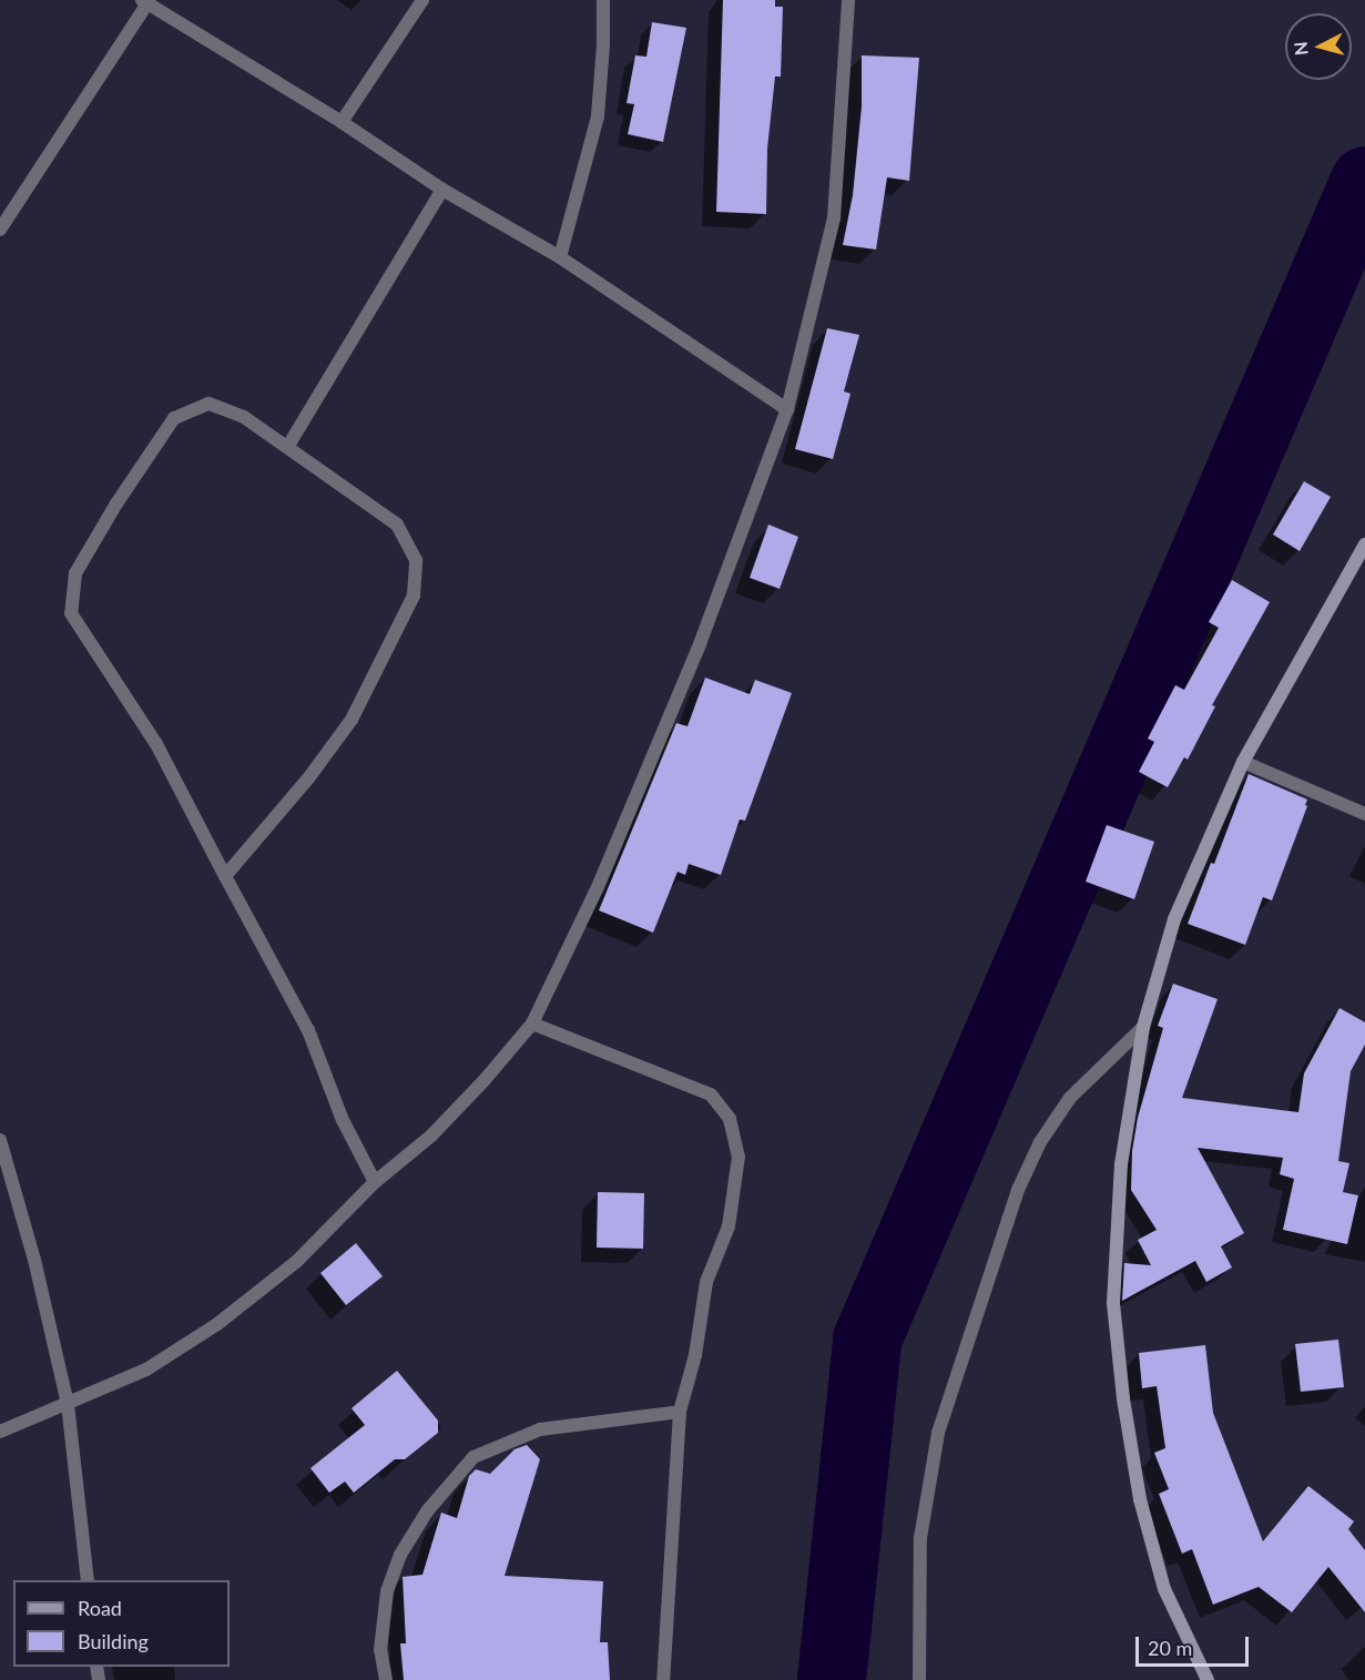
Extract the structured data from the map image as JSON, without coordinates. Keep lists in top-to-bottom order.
{
  "legend": ["Road", "Building"],
  "scale_bar": "20 m",
  "north": "left"
}
